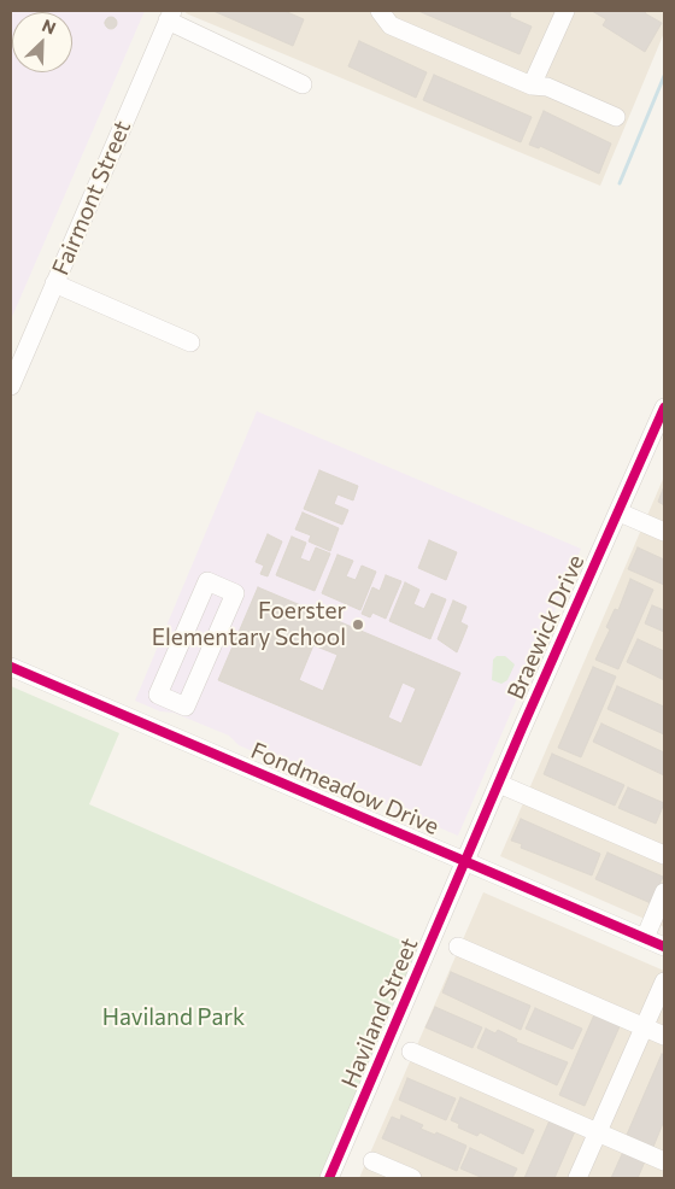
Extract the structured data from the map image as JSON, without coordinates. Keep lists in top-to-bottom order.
{
  "streets": {
    "street": [
      "Fairmont Street",
      "Braewick Drive",
      "Fondmeadow Drive",
      "Haviland Street"
    ]
  },
  "crossings": [
    ["Braewick Drive", "Fondmeadow Drive"],
    ["Braewick Drive", "Haviland Street"],
    ["Fondmeadow Drive", "Haviland Street"]
  ],
  "parks": ["Haviland Park"],
  "places": ["Foerster Elementary School"],
  "north": "top right"
}
